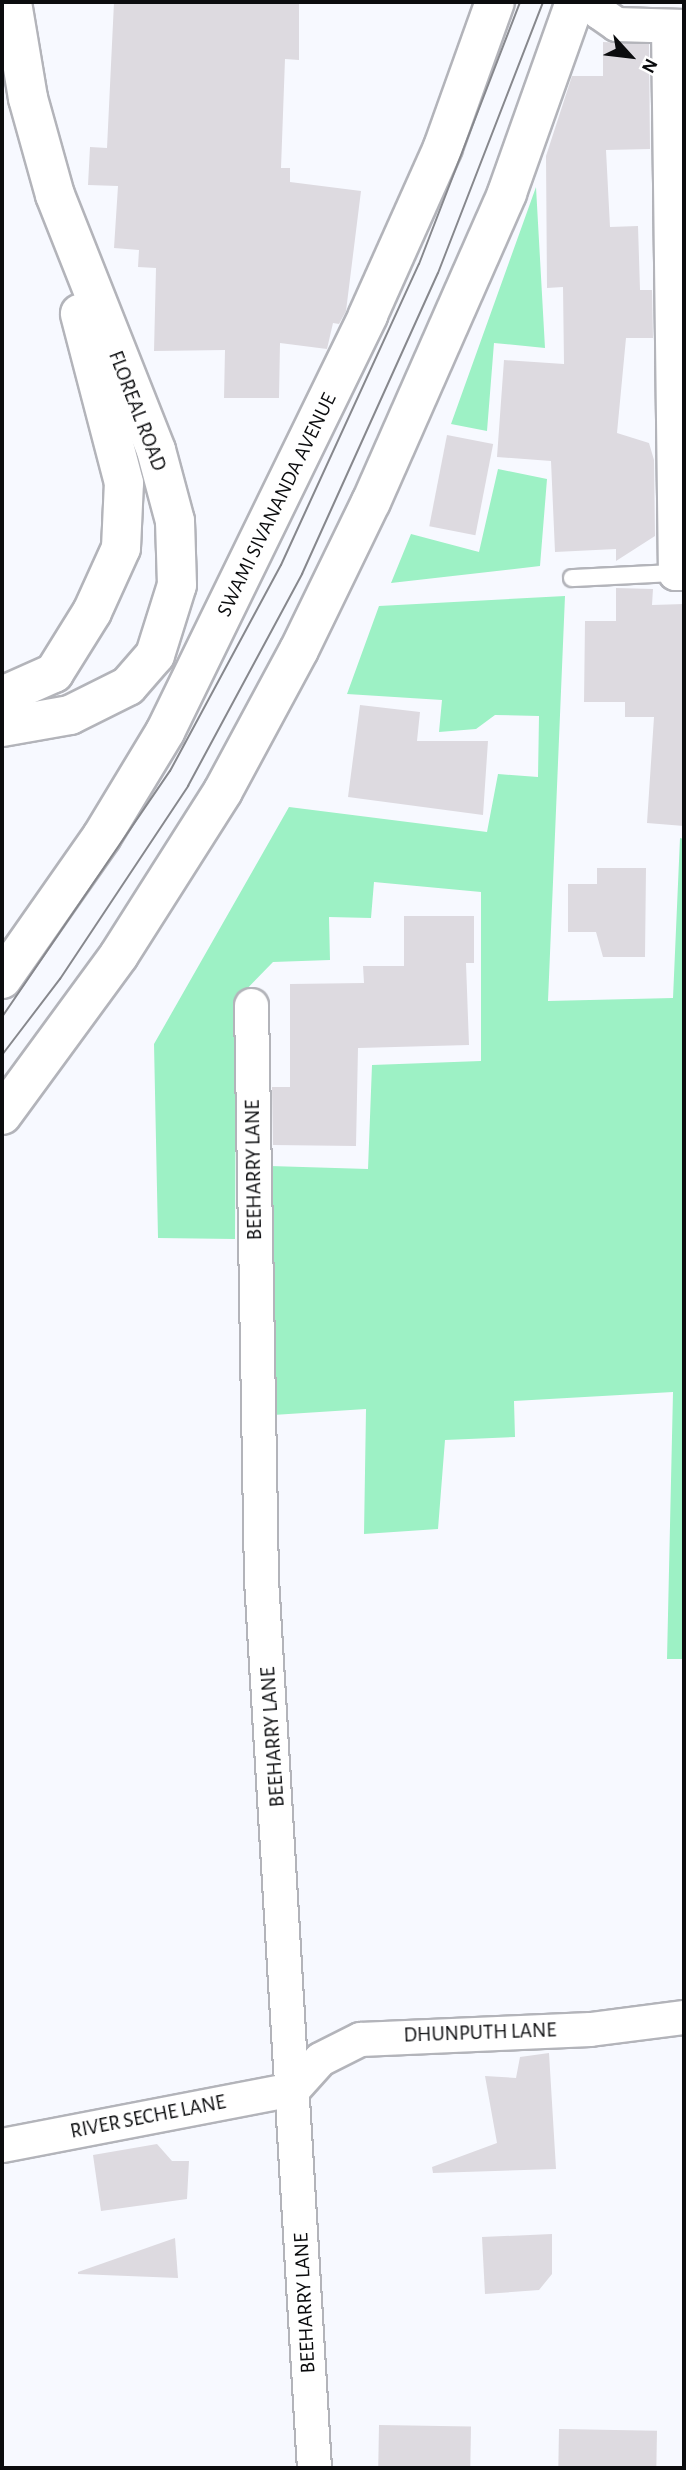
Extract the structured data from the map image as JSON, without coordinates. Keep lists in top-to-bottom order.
{
  "streets": {
    "street": [
      "FLOREAL ROAD",
      "SWAMI SIVANANDA AVENUE",
      "BEEHARRY LANE",
      "DHUNPUTH LANE",
      "RIVER SECHE LANE"
    ]
  },
  "crossings": [
    ["BEEHARRY LANE", "DHUNPUTH LANE"],
    ["BEEHARRY LANE", "RIVER SECHE LANE"],
    ["DHUNPUTH LANE", "RIVER SECHE LANE"]
  ],
  "north": "bottom right"
}
